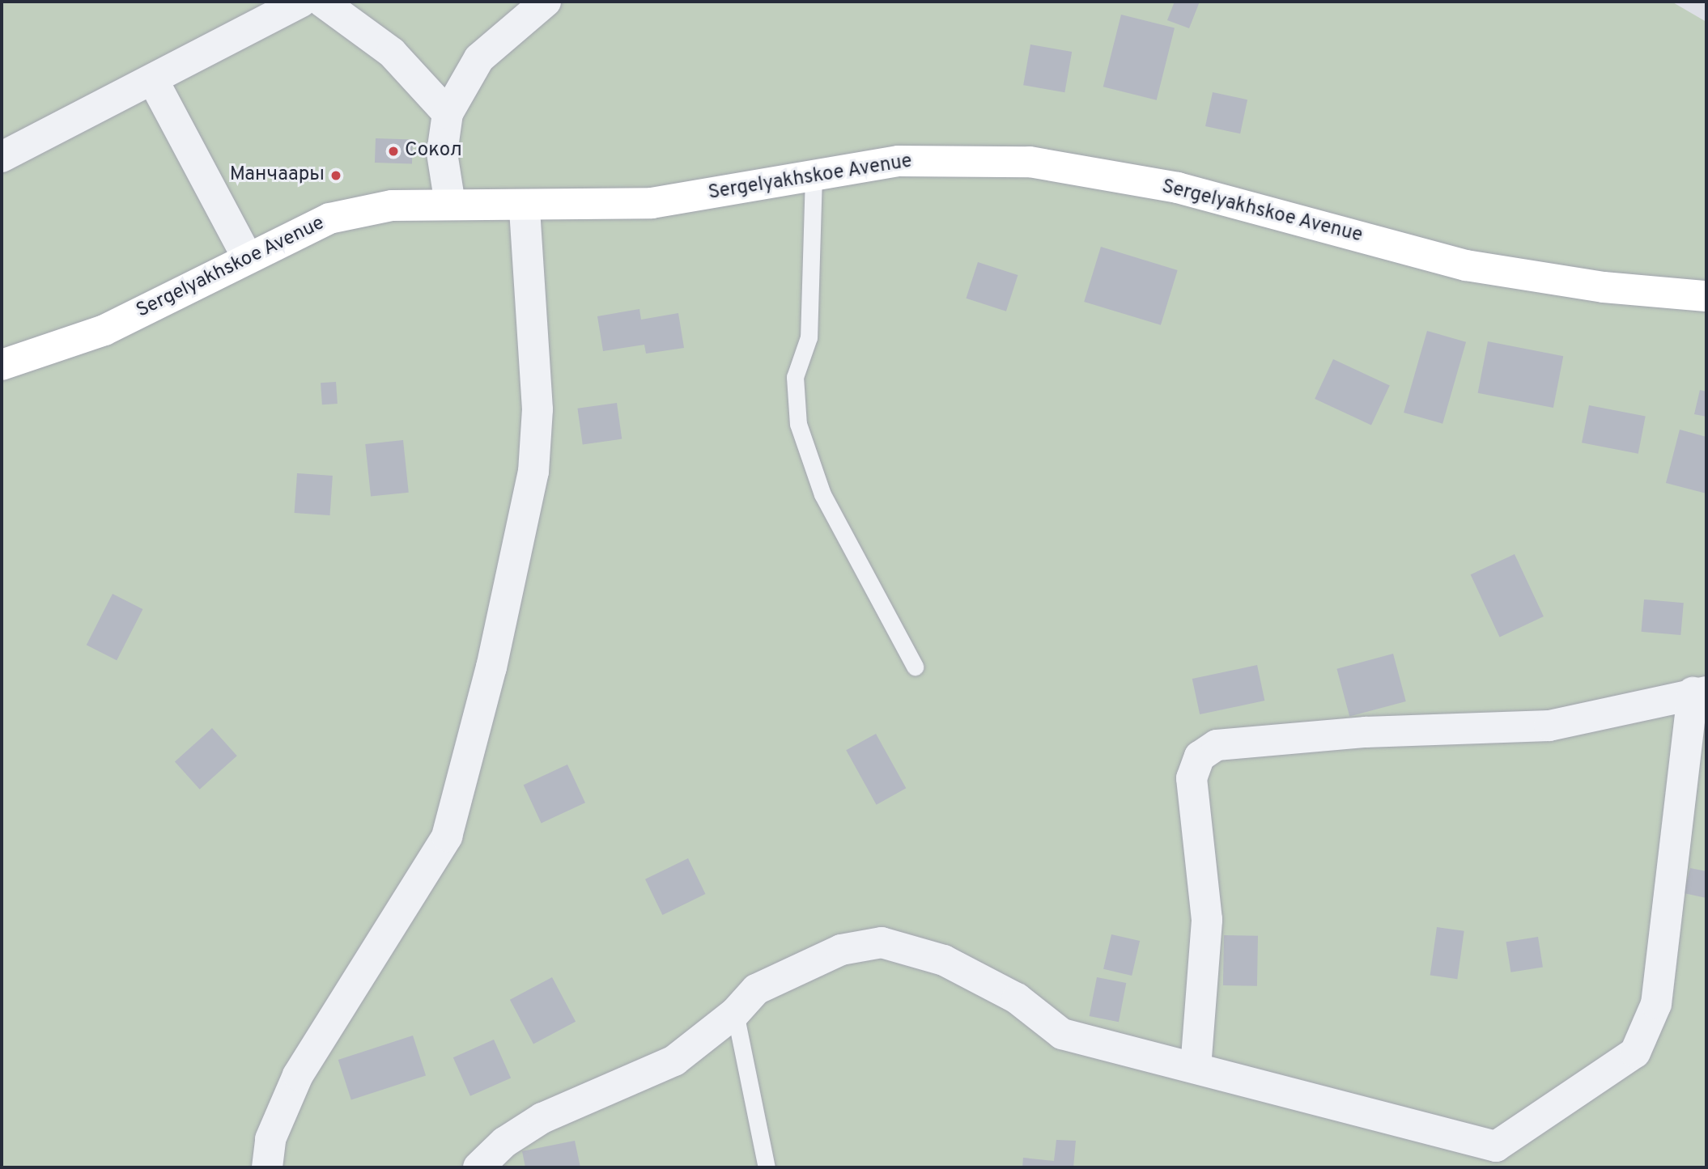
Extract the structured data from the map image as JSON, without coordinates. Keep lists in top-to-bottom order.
{
  "streets": {
    "main road": ["Sergelyakhskoe Avenue"]
  },
  "places": ["Сокол", "Манчаары"]
}
